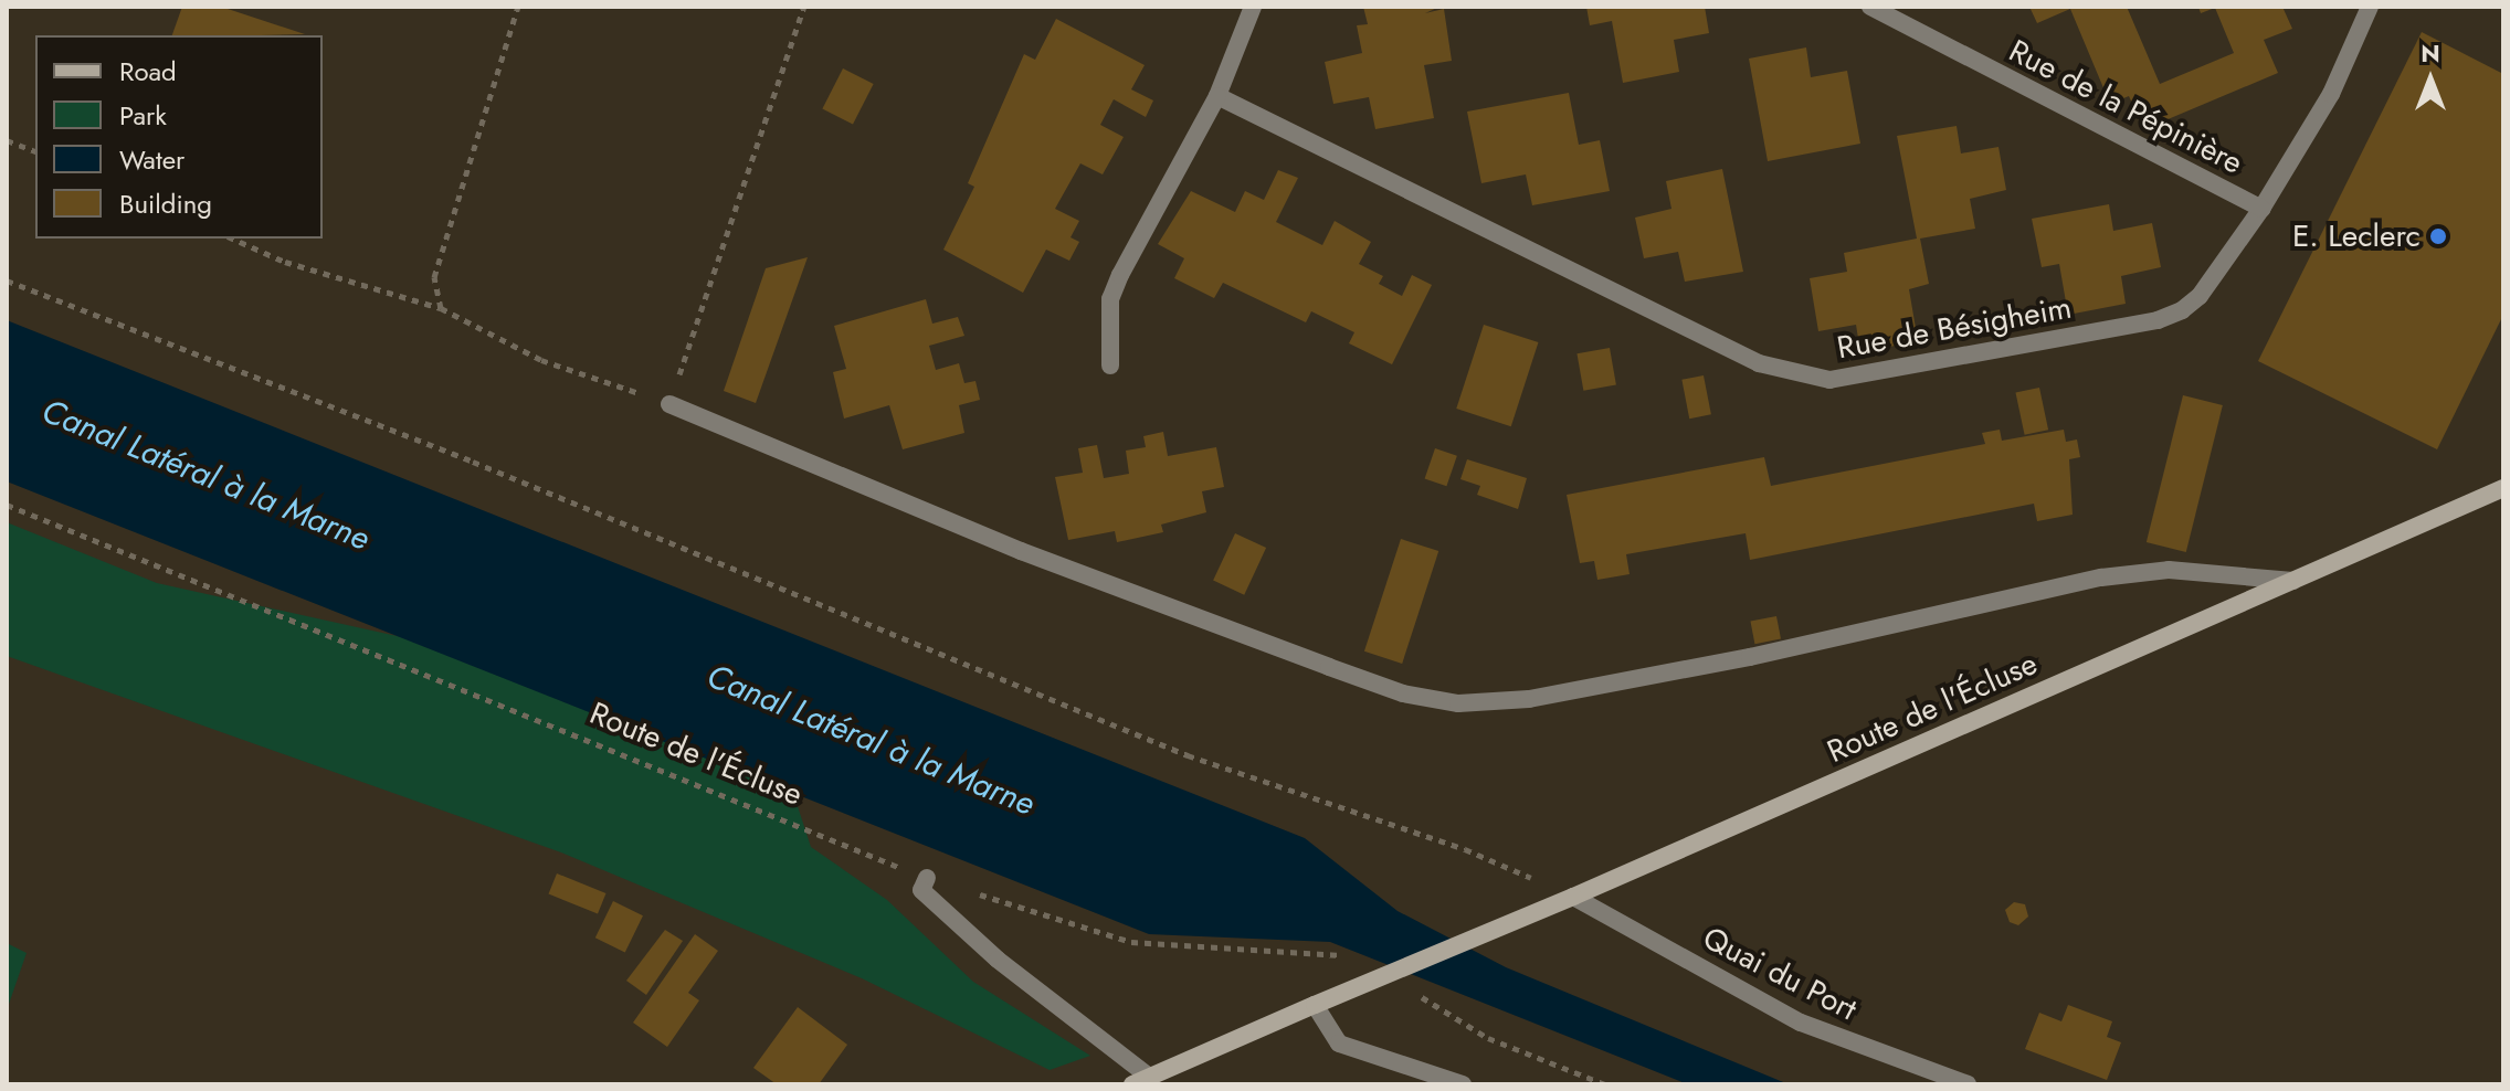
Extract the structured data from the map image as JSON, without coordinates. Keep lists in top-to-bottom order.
{
  "streets": {
    "main road": ["Route de l'Écluse"],
    "street": ["Rue de la Pépinière", "Rue de Bésigheim", "Quai du Port"]
  },
  "crossings": [
    ["Rue de la Pépinière", "Rue de Bésigheim"],
    ["Route de l'Écluse", "Quai du Port"]
  ],
  "water": ["Canal Latéral à la Marne"],
  "places": ["E. Leclerc"],
  "legend": [
    "Road",
    "Park",
    "Water",
    "Building"
  ],
  "north": "top"
}
